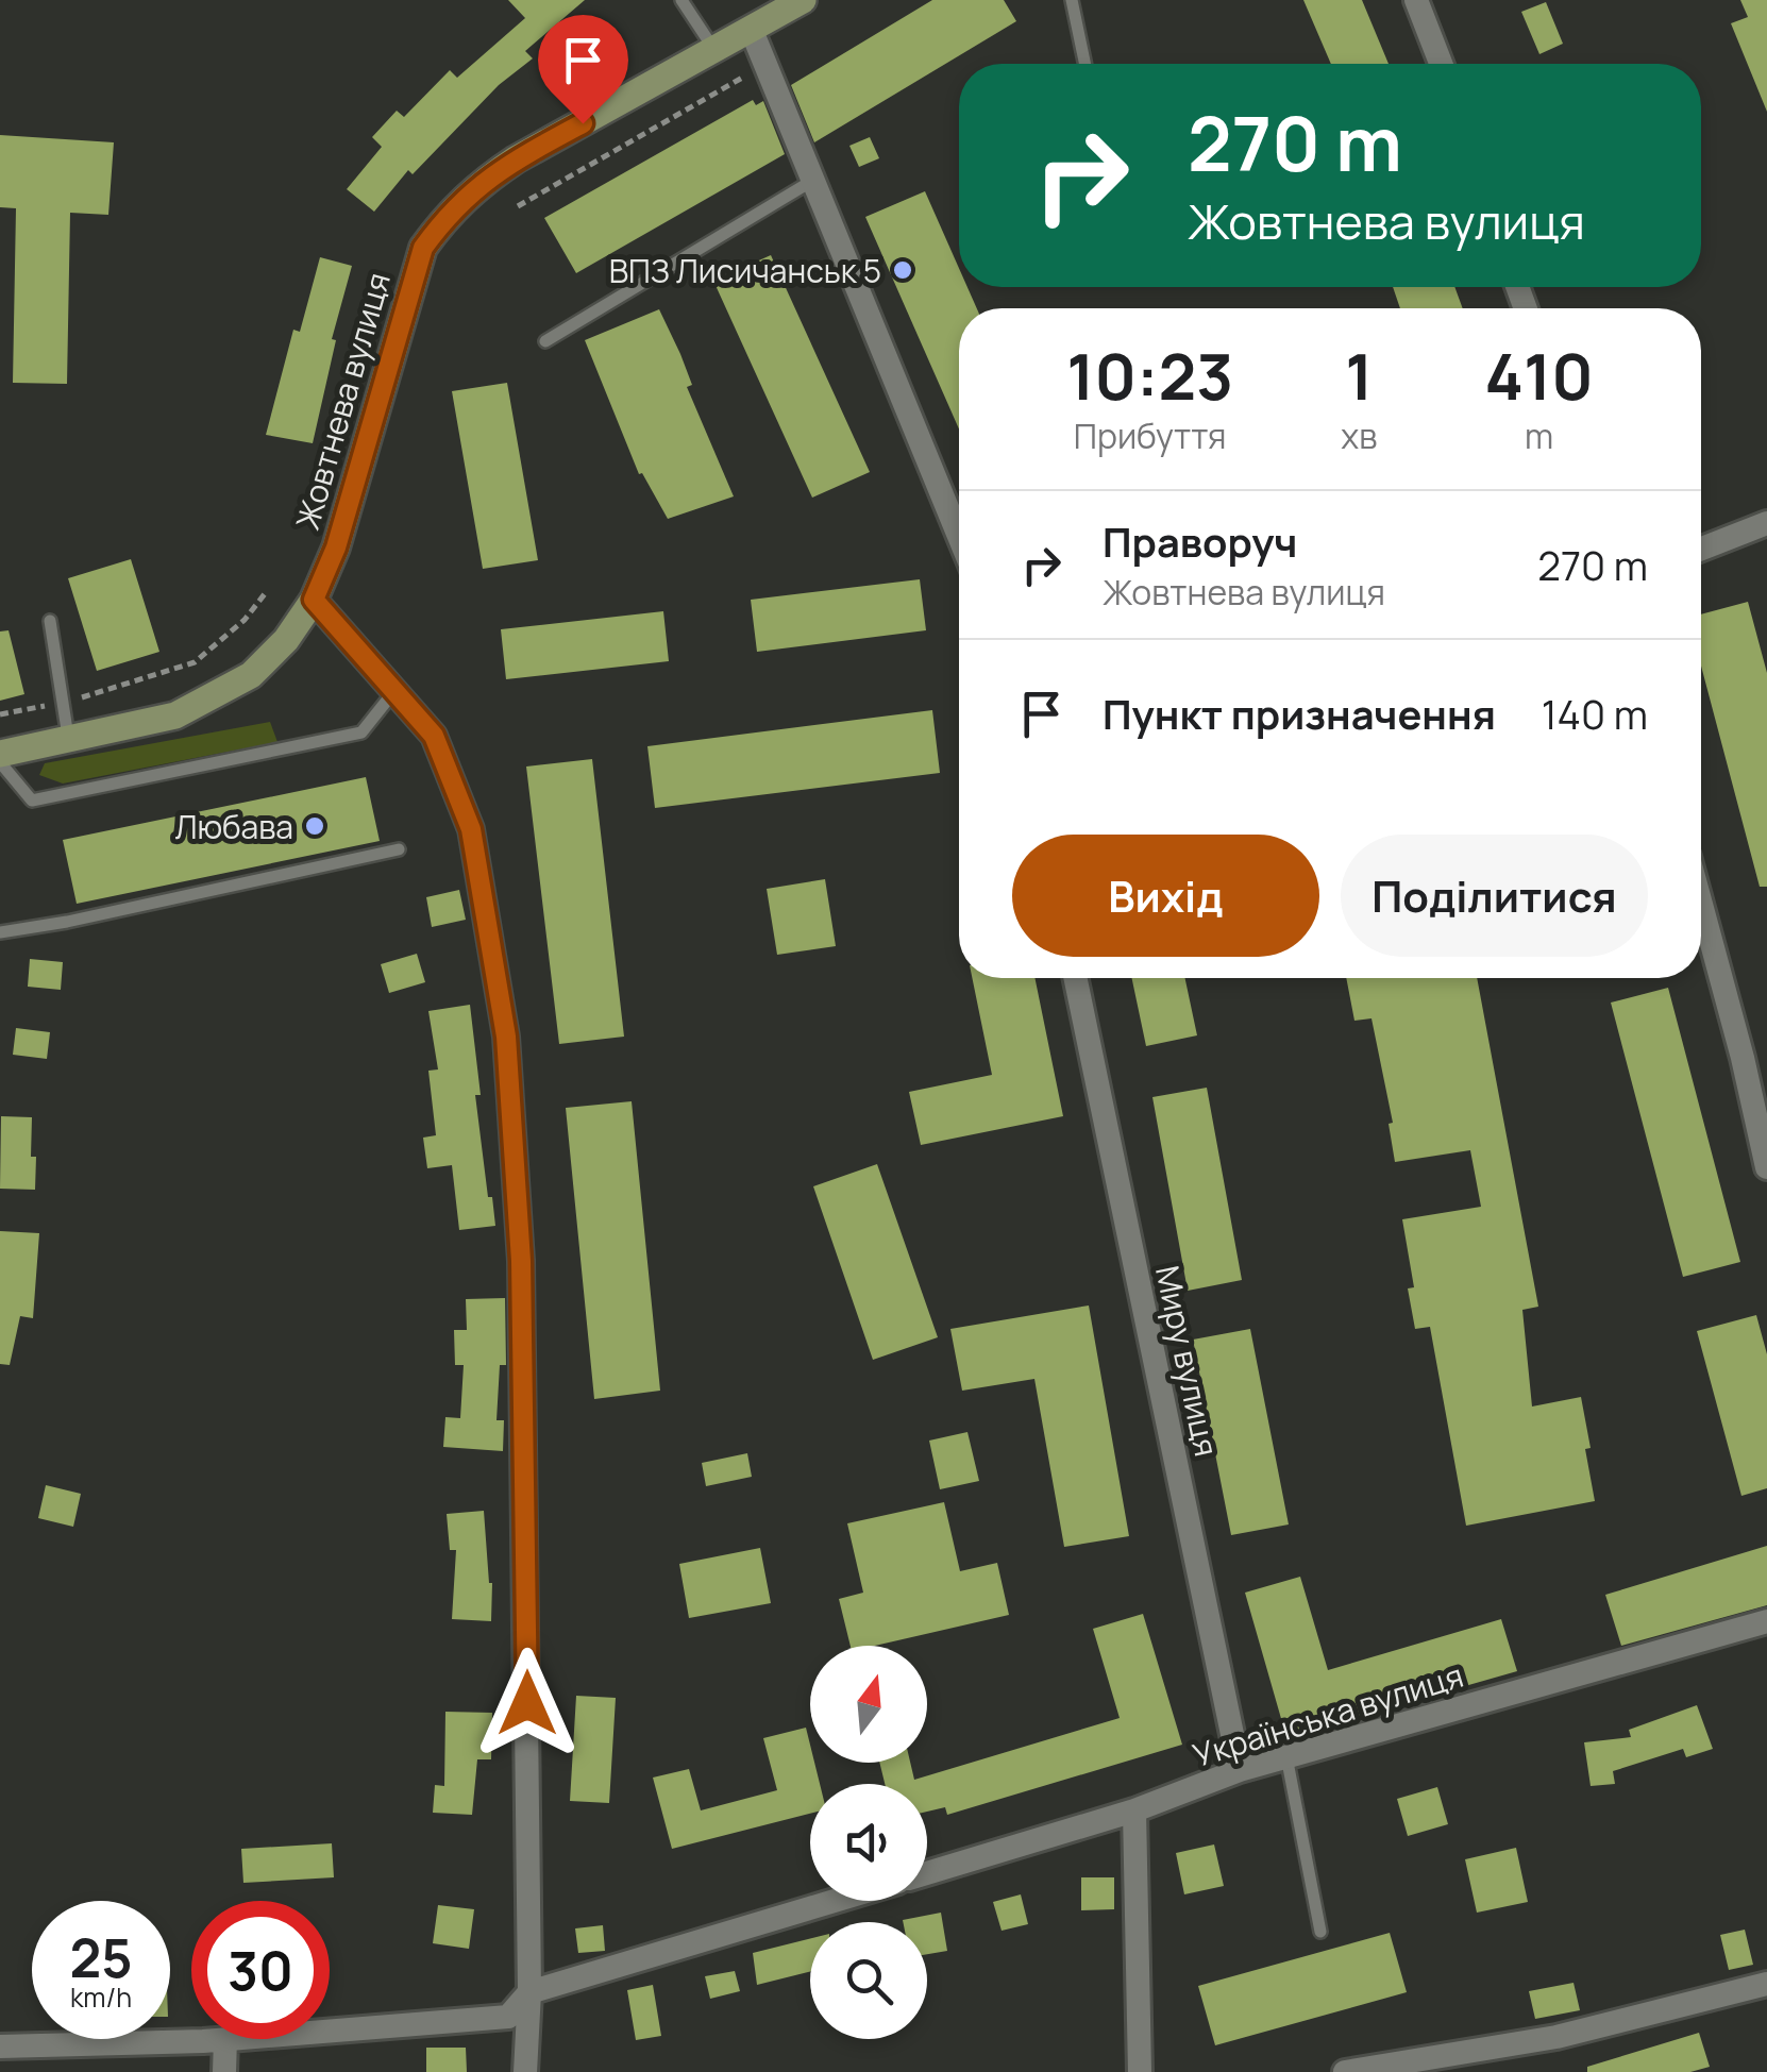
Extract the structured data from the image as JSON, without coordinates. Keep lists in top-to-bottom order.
{
  "streets": {
    "main road": ["Жовтнева вулиця"],
    "street": ["Миру вулиця", "Українська вулиця"]
  },
  "crossings": [
    ["Миру вулиця", "Українська вулиця"]
  ],
  "places": ["ВПЗ Лисичанськ 5", "Любава"],
  "north": "top",
  "page": {
    "turn": ["270 m", "Жовтнева вулиця"],
    "eta": [
      "10:23",
      "Прибуття",
      "1",
      "хв",
      "410",
      "m"
    ],
    "list": [
      {
        "name": "Праворуч",
        "note": "Жовтнева вулиця",
        "value": "270 m"
      },
      {
        "name": "Пункт призначення",
        "value": "140 m"
      }
    ],
    "buttons": ["Вихід", "Поділитися"],
    "speed": "25 km/h",
    "limit": "30"
  }
}
